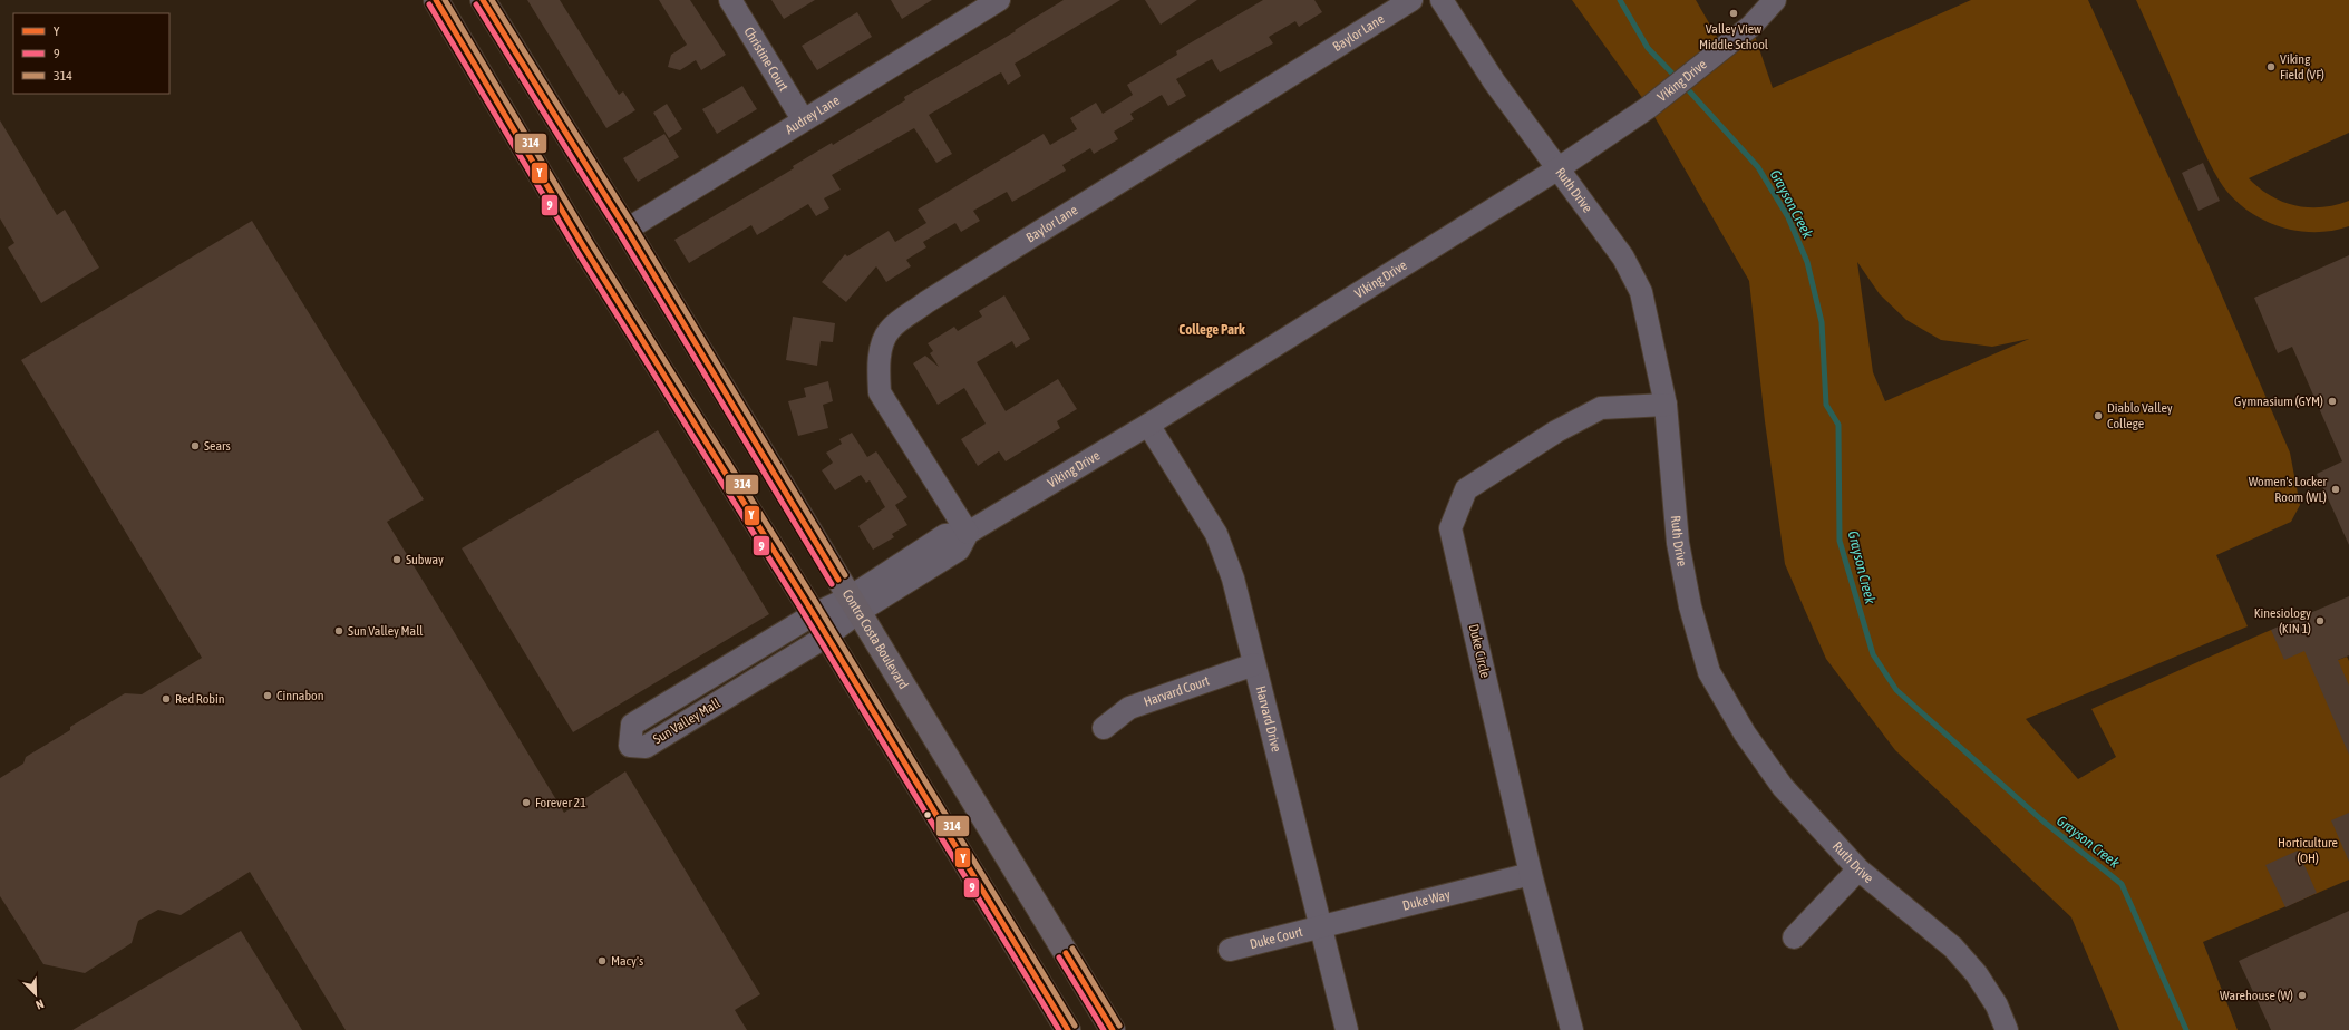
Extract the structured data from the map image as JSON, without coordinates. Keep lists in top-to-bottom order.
{
  "streets": {
    "main road": ["Contra Costa Boulevard"],
    "street": [
      "Baylor Lane",
      "Christine Court",
      "Viking Drive",
      "Audrey Lane",
      "Ruth Drive",
      "Duke Circle",
      "Harvard Court",
      "Harvard Drive",
      "Sun Valley Mall",
      "Duke Way",
      "Duke Court"
    ]
  },
  "crossings": [
    ["Baylor Lane", "Viking Drive"],
    ["Christine Court", "Audrey Lane"],
    ["Viking Drive", "Ruth Drive"],
    ["Viking Drive", "Contra Costa Boulevard"],
    ["Viking Drive", "Harvard Drive"],
    ["Viking Drive", "Sun Valley Mall"],
    ["Audrey Lane", "Contra Costa Boulevard"],
    ["Ruth Drive", "Duke Circle"],
    ["Duke Circle", "Duke Way"],
    ["Harvard Court", "Harvard Drive"],
    ["Harvard Drive", "Duke Way"],
    ["Harvard Drive", "Duke Court"],
    ["Duke Way", "Duke Court"]
  ],
  "districts": ["College Park"],
  "water": ["Grayson Creek"],
  "parks": ["Horticulture (OH)"],
  "places": [
    "Valley View Middle School",
    "Viking Field (VF)",
    "Gymnasium (GYM)",
    "Diablo Valley College",
    "Sears",
    "Women's Locker Room (WL)",
    "Subway",
    "Kinesiology (KIN 1)",
    "Sun Valley Mall",
    "Cinnabon",
    "Red Robin",
    "Forever 21",
    "Macy's",
    "Warehouse (W)"
  ],
  "lines": ["transit line Y", "transit line 314", "transit line 9"],
  "legend": ["Y", "9", "314"],
  "north": "bottom right"
}
